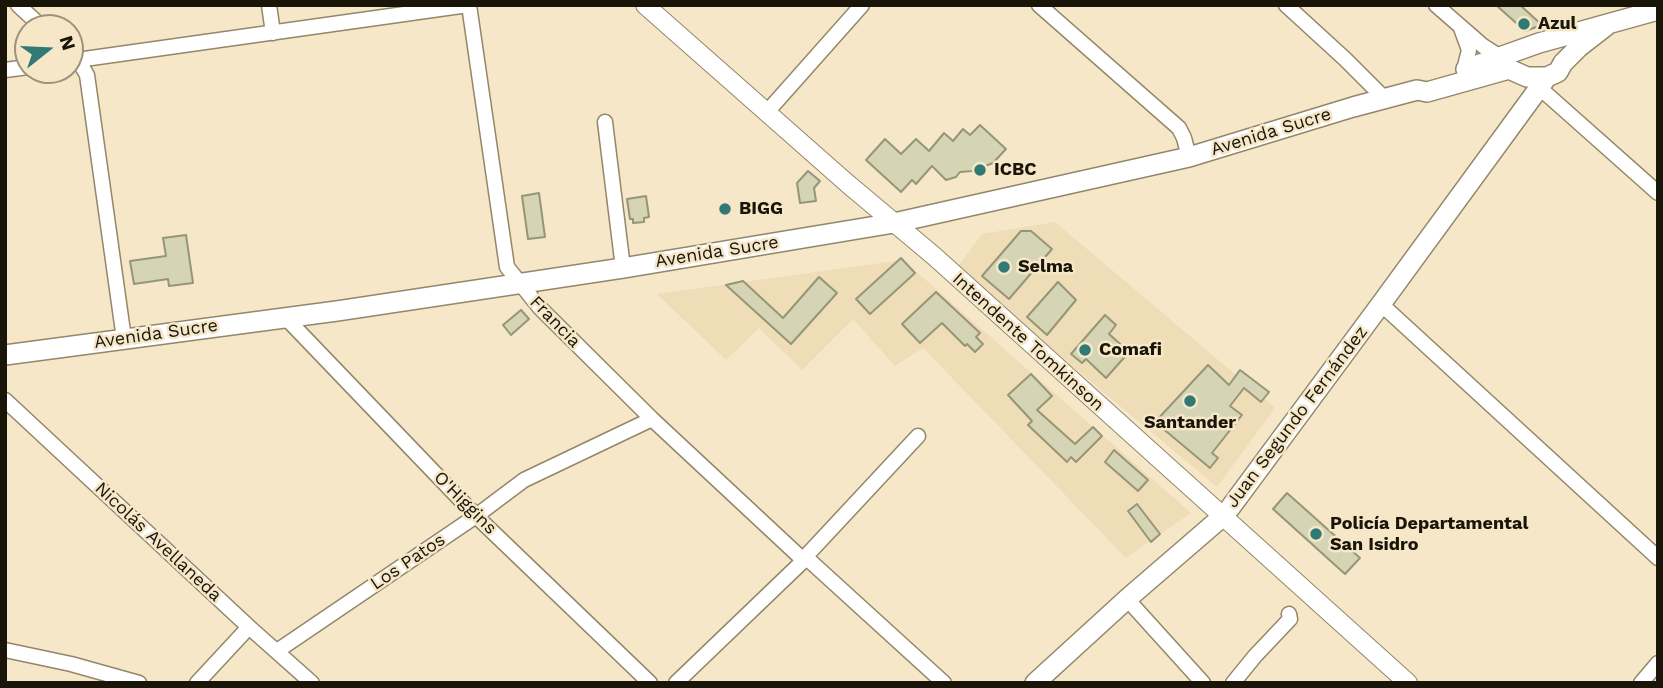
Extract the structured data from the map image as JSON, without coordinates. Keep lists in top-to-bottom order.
{
  "streets": {
    "main road": ["Avenida Sucre", "Juan Segundo Fernández"],
    "street": [
      "Francia",
      "Intendente Tomkinson",
      "O'Higgins",
      "Nicolás Avellaneda",
      "Los Patos"
    ]
  },
  "crossings": [
    ["Avenida Sucre", "Francia"],
    ["Avenida Sucre", "Intendente Tomkinson"],
    ["Avenida Sucre", "Juan Segundo Fernández"],
    ["Avenida Sucre", "O'Higgins"],
    ["Francia", "Los Patos"],
    ["Intendente Tomkinson", "Juan Segundo Fernández"],
    ["O'Higgins", "Los Patos"],
    ["Nicolás Avellaneda", "Los Patos"]
  ],
  "places": [
    "Azul",
    "ICBC",
    "BIGG",
    "Selma",
    "Comafi",
    "Santander",
    "Policía Departamental San Isidro"
  ],
  "north": "right"
}
